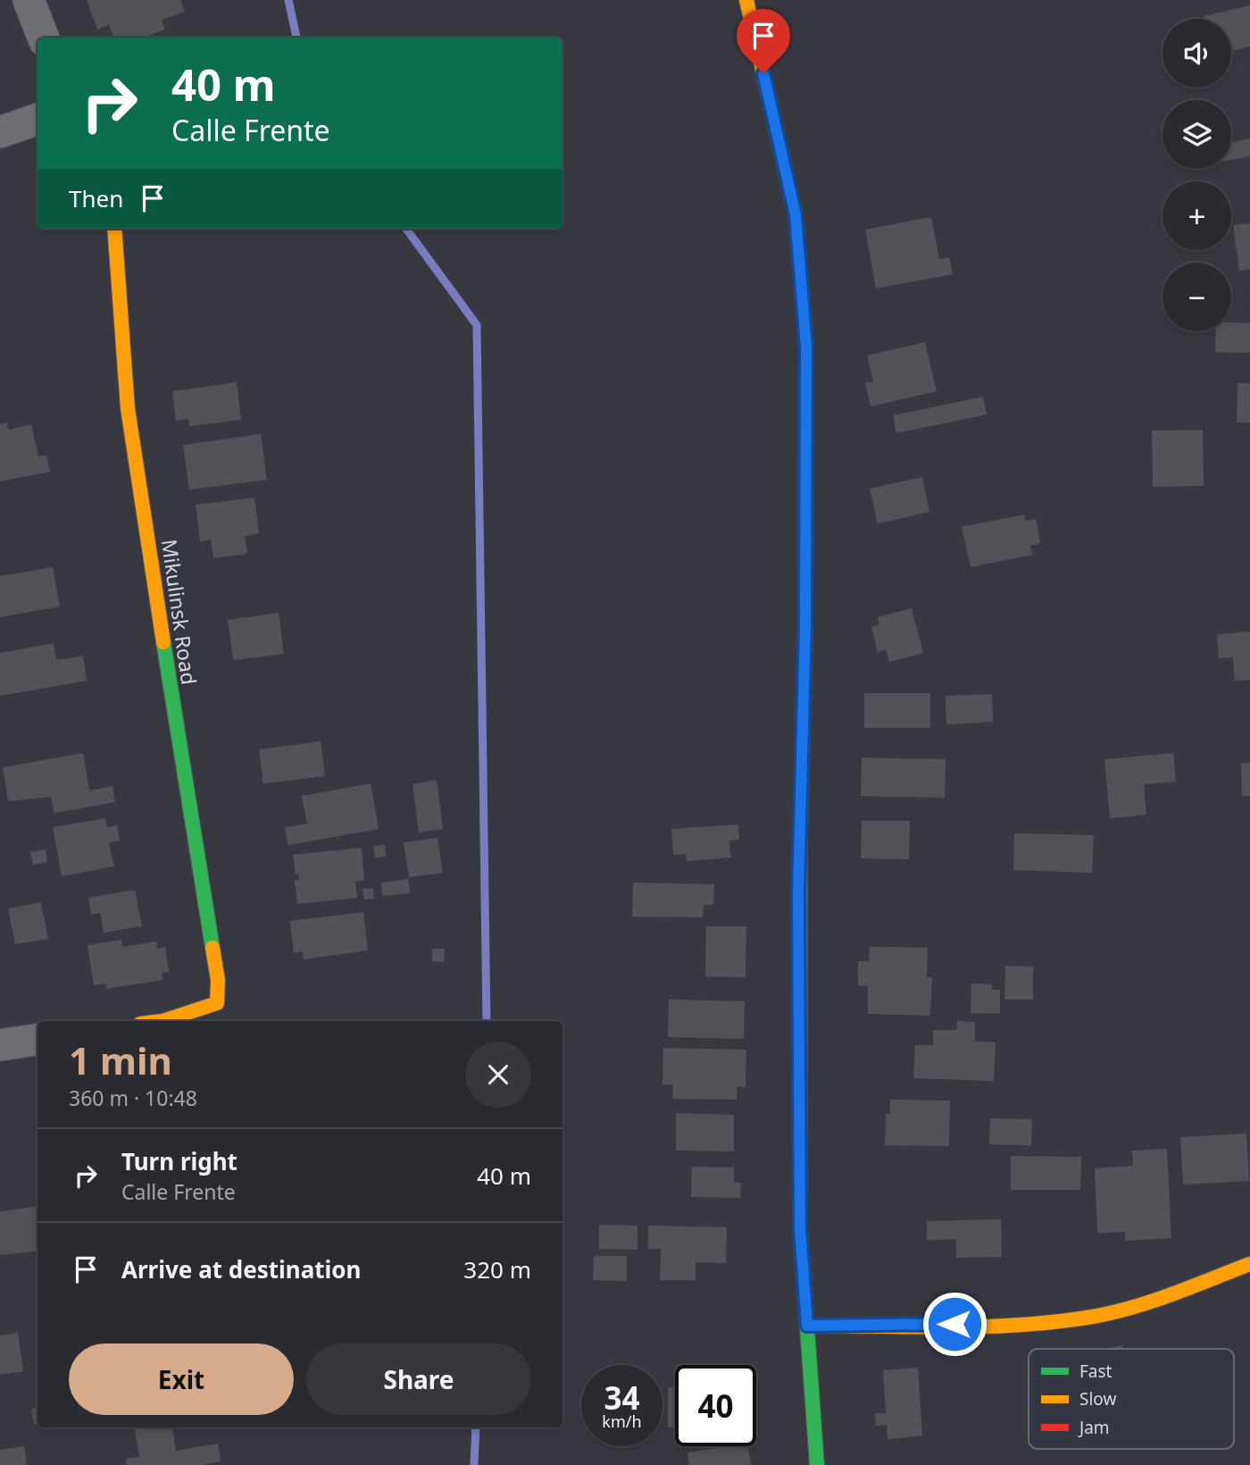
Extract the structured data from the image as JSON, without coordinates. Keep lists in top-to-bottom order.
{
  "streets": {
    "street": ["Mikulinsk Road"]
  },
  "legend": ["Fast", "Slow", "Jam"],
  "page": {
    "map_buttons": ["+", "−"],
    "turn": ["40 m", "Calle Frente"],
    "then": "Then",
    "heading": ["1 min", "360 m · 10:48"],
    "list": [
      {
        "name": "Turn right",
        "note": "Calle Frente",
        "value": "40 m"
      },
      {
        "name": "Arrive at destination",
        "value": "320 m"
      }
    ],
    "buttons": ["Exit", "Share"],
    "speed": "34 km/h",
    "limit": "40"
  }
}
